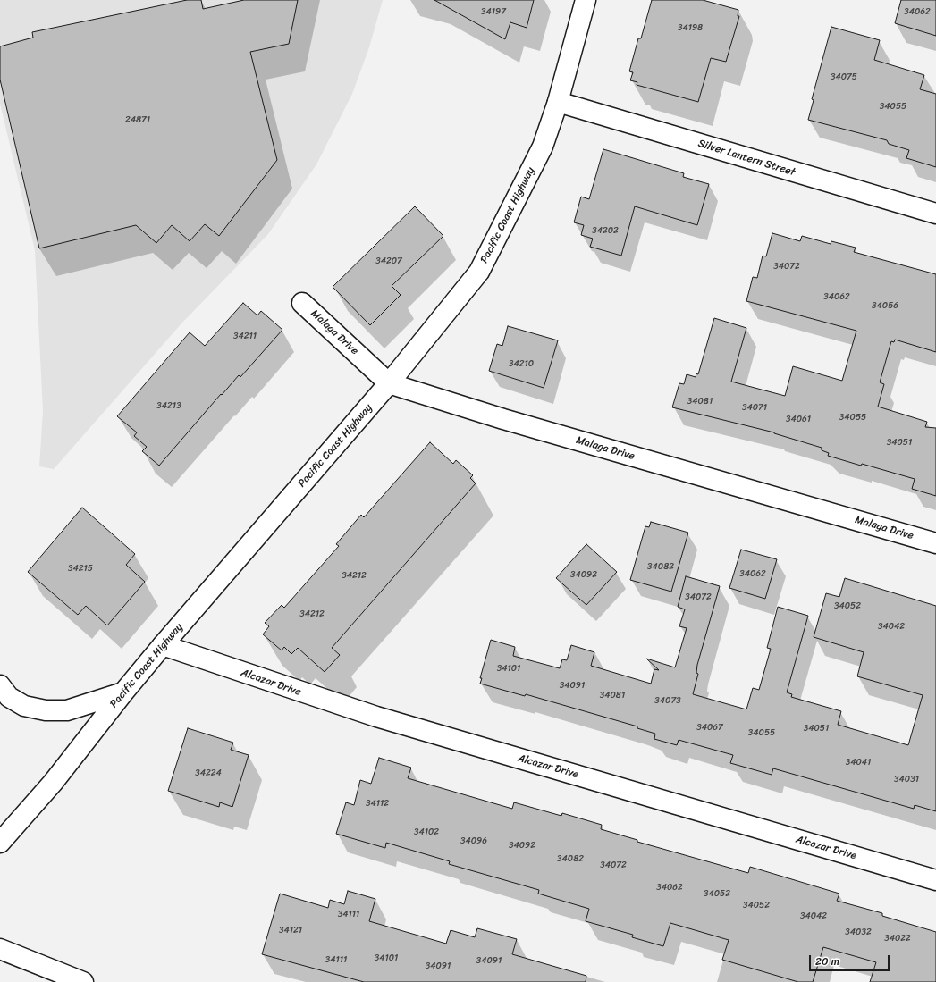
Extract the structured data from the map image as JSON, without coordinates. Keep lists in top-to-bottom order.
{
  "streets": {
    "main road": [
      "Silver Lantern Street",
      "Pacific Coast Highway",
      "Malaga Drive",
      "Alcazar Drive"
    ]
  },
  "crossings": [
    ["Silver Lantern Street", "Pacific Coast Highway"],
    ["Pacific Coast Highway", "Malaga Drive"],
    ["Pacific Coast Highway", "Alcazar Drive"]
  ],
  "house_numbers": [
    "34197",
    "34062",
    "34198",
    "34075",
    "34055",
    "24871",
    "34202",
    "34207",
    "34072",
    "34062",
    "34056",
    "34211",
    "34210",
    "34081",
    "34213",
    "34071",
    "34055",
    "34061",
    "34051",
    "34082",
    "34215",
    "34062",
    "34092",
    "34212",
    "34072",
    "34052",
    "34212",
    "34042",
    "34101",
    "34091",
    "34081",
    "34073",
    "34067",
    "34051",
    "34055",
    "34041",
    "34224",
    "34031",
    "34112",
    "34102",
    "34096",
    "34092",
    "34082",
    "34072",
    "34062",
    "34052",
    "34052",
    "34111",
    "34042",
    "34121",
    "34032",
    "34022",
    "34101",
    "34111",
    "34091",
    "34091"
  ],
  "scale_bar": "20 m"
}
